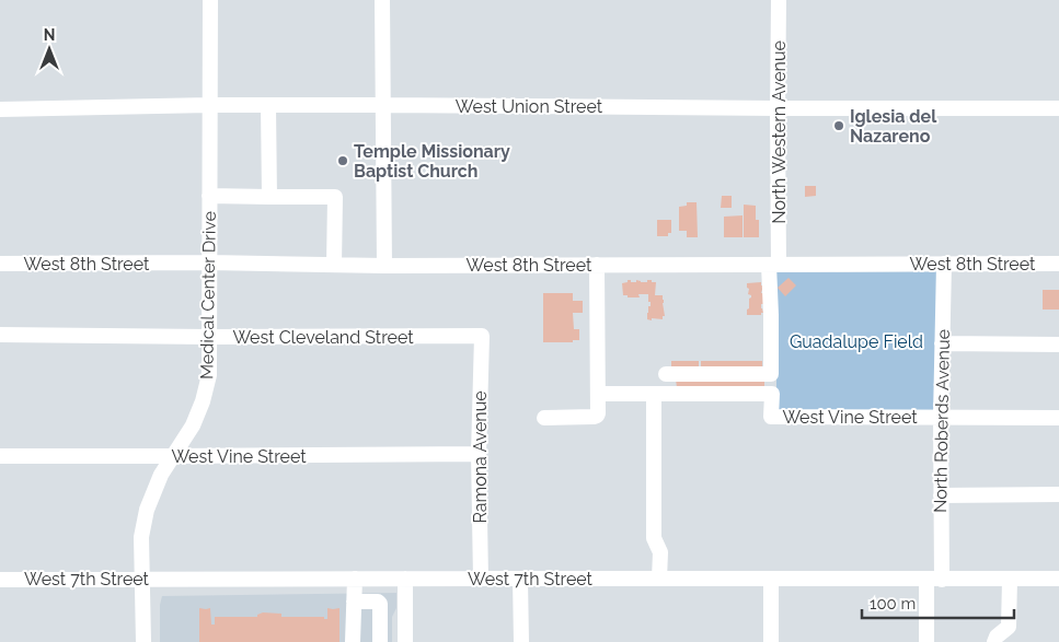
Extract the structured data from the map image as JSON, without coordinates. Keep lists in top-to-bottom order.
{
  "streets": {
    "street": [
      "West Union Street",
      "North Western Avenue",
      "West 8th Street",
      "Medical Center Drive",
      "West Cleveland Street",
      "West Vine Street",
      "North Roberds Avenue",
      "Ramona Avenue",
      "West 7th Street"
    ]
  },
  "crossings": [
    ["West Union Street", "North Western Avenue"],
    ["West Union Street", "Medical Center Drive"],
    ["North Western Avenue", "West 8th Street"],
    ["West 8th Street", "Medical Center Drive"],
    ["West 8th Street", "North Roberds Avenue"],
    ["Medical Center Drive", "West Cleveland Street"],
    ["Medical Center Drive", "West Vine Street"],
    ["Medical Center Drive", "West 7th Street"],
    ["West Cleveland Street", "Ramona Avenue"],
    ["West Vine Street", "North Roberds Avenue"],
    ["West Vine Street", "Ramona Avenue"],
    ["North Roberds Avenue", "West 7th Street"],
    ["Ramona Avenue", "West 7th Street"]
  ],
  "parks": ["Guadalupe Field"],
  "places": ["Iglesia del Nazareno", "Temple Missionary Baptist Church"],
  "scale_bar": "100 m",
  "north": "top"
}
